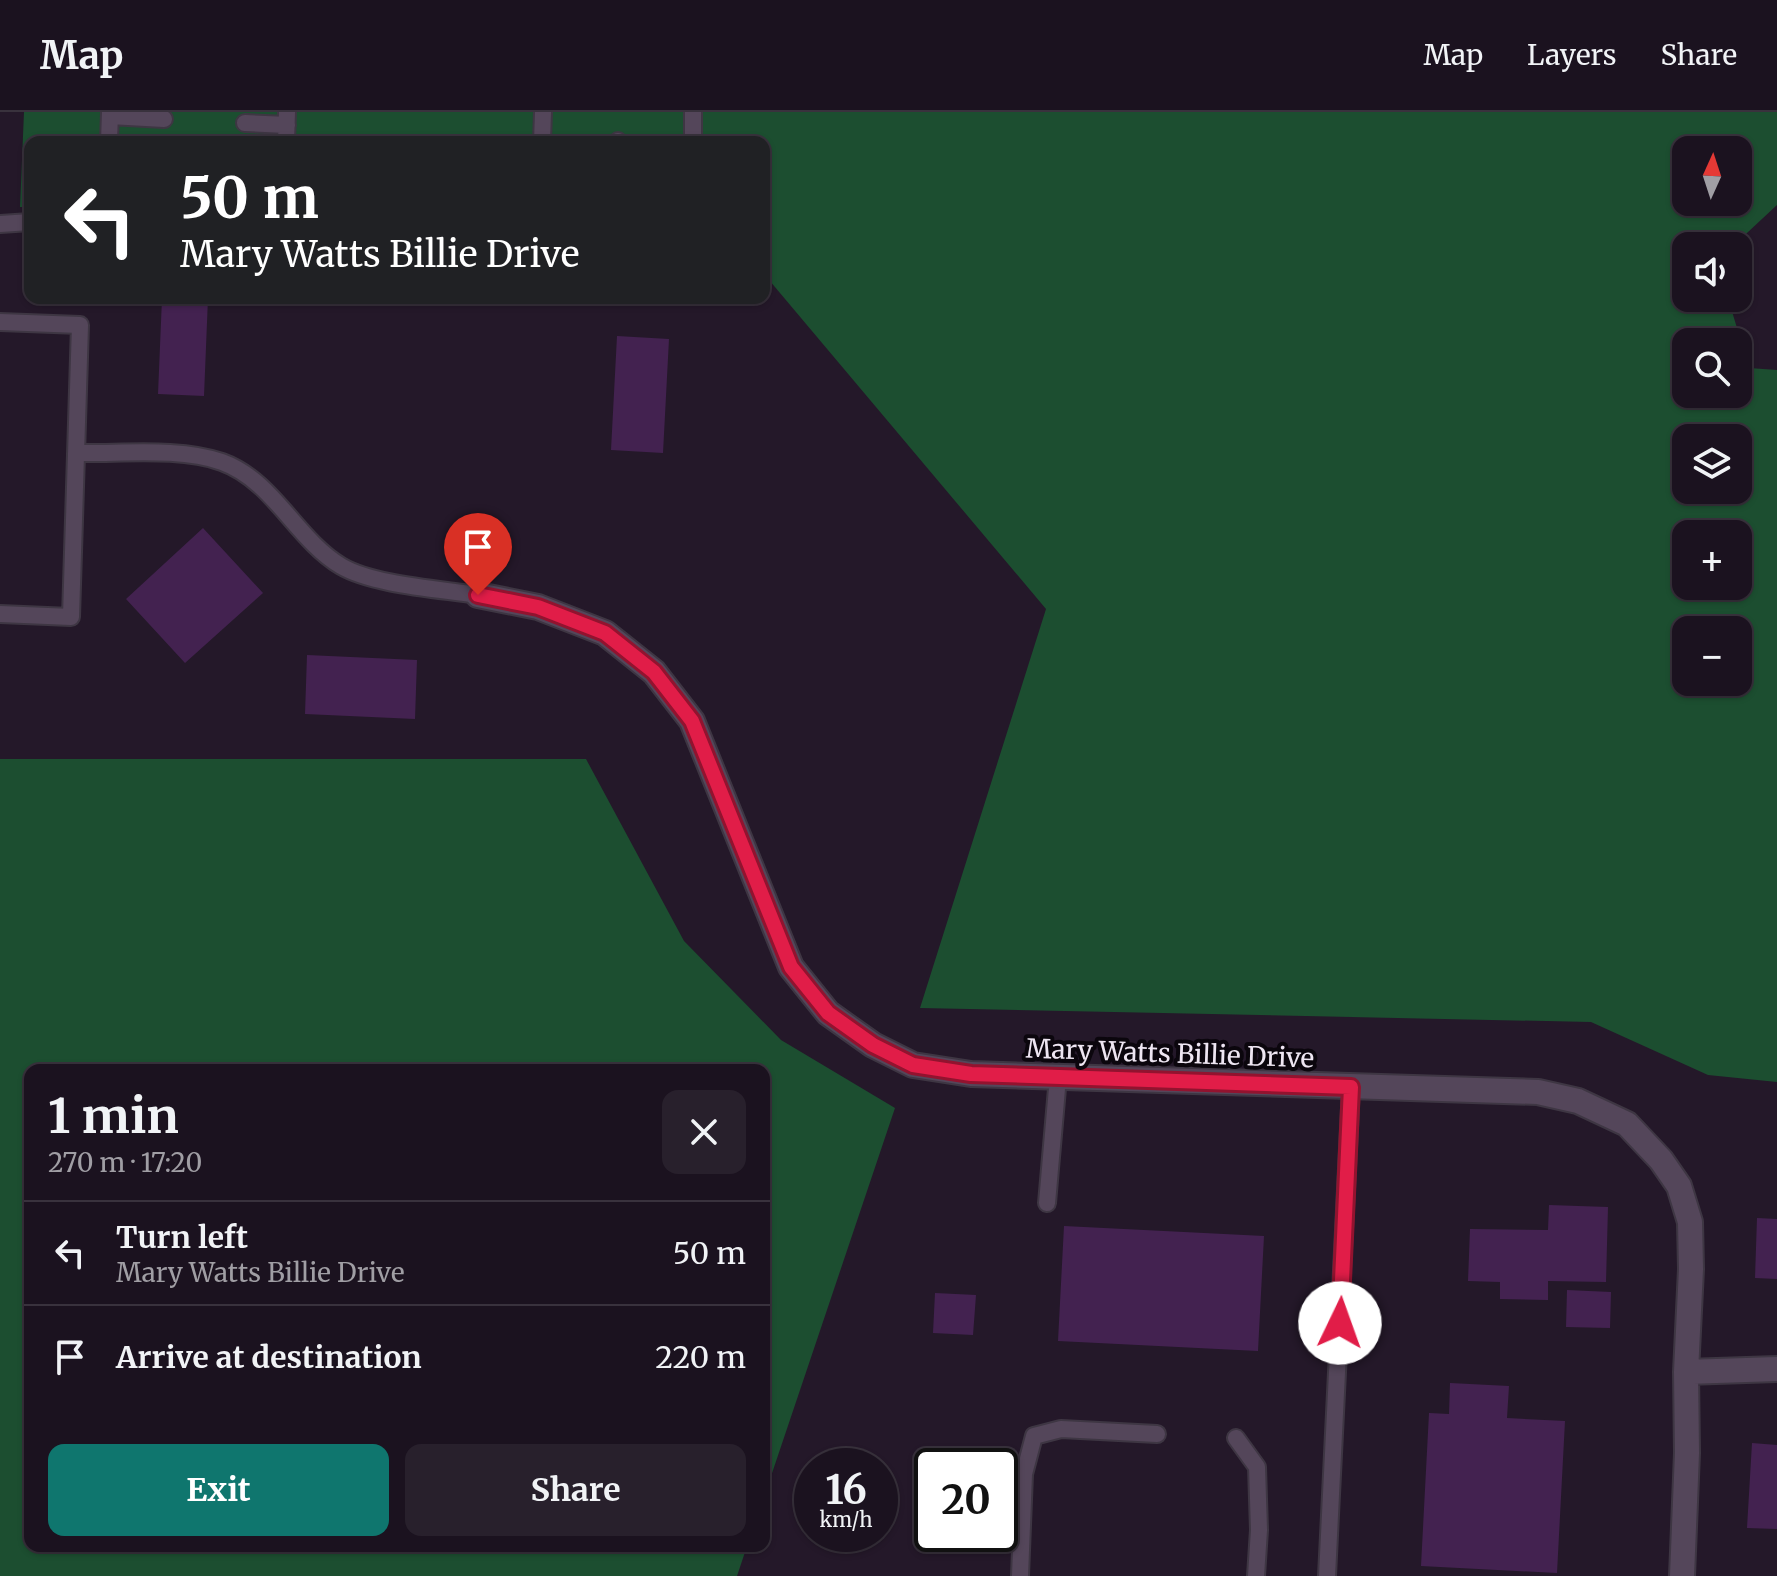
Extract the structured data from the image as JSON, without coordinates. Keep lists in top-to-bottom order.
{
  "streets": {
    "street": ["Mary Watts Billie Drive"]
  },
  "north": "top",
  "page": {
    "header": "Map",
    "nav": ["Map", "Layers", "Share"],
    "map_buttons": ["+", "−"],
    "turn": ["50 m", "Mary Watts Billie Drive"],
    "heading": ["1 min", "270 m · 17:20"],
    "list": [
      {
        "name": "Turn left",
        "note": "Mary Watts Billie Drive",
        "value": "50 m"
      },
      {
        "name": "Arrive at destination",
        "value": "220 m"
      }
    ],
    "buttons": ["Exit", "Share"],
    "speed": "16 km/h",
    "limit": "20"
  }
}
